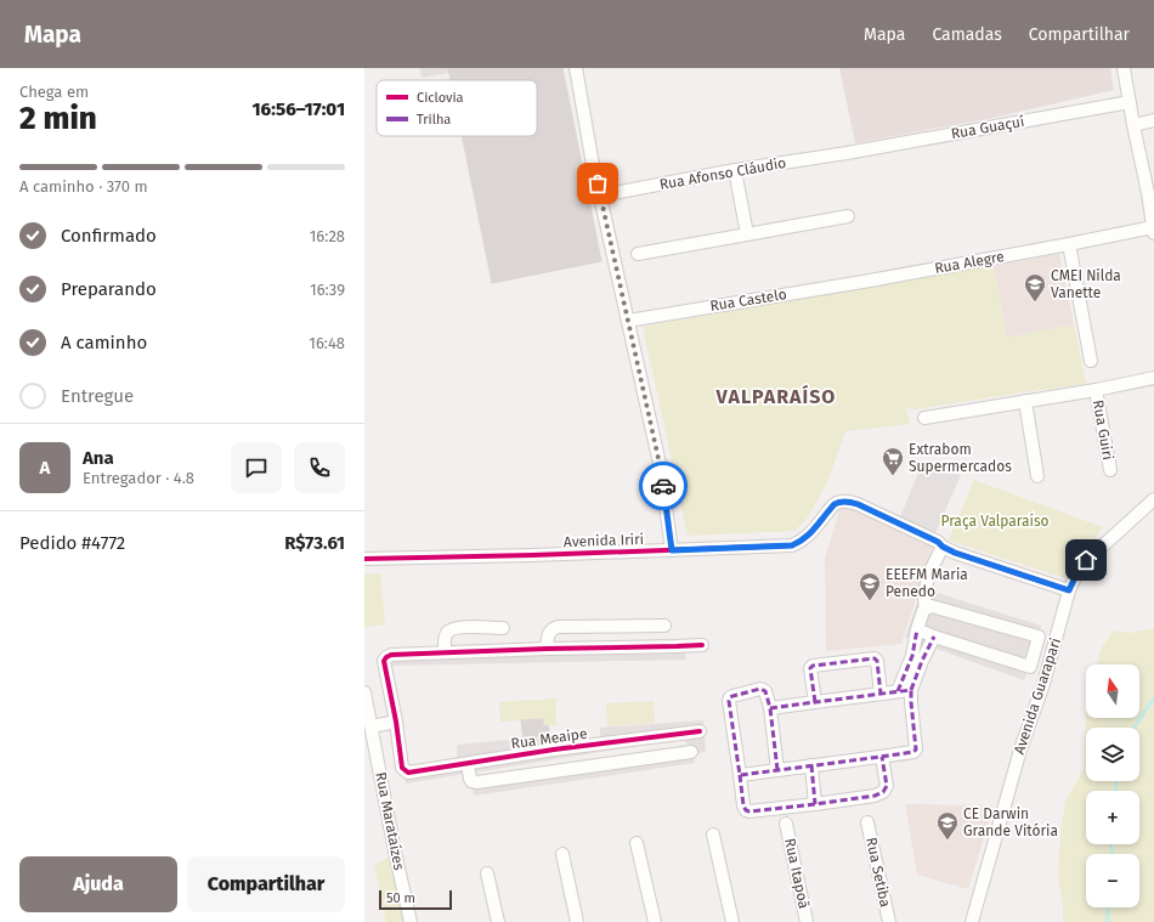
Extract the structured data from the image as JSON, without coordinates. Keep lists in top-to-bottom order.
{
  "streets": {
    "street": [
      "Rua Guaçuí",
      "Rua Afonso Cláudio",
      "Rua Alegre",
      "Rua Castelo",
      "Rua Guiri",
      "Avenida Iriri",
      "Avenida Guarapari",
      "Rua Meaipe",
      "Rua Marataízes",
      "Rua Setiba",
      "Rua Itapoã"
    ]
  },
  "crossings": [
    ["Rua Guaçuí", "Rua Afonso Cláudio"],
    ["Rua Alegre", "Rua Castelo"],
    ["Avenida Iriri", "Avenida Guarapari"]
  ],
  "districts": ["VALPARAÍSO"],
  "parks": ["Praça Valparaíso"],
  "places": {
    "school or university": ["CMEI Nilda Vanette", "EEEFM Maria Penedo", "CE Darwin Grande Vitória"],
    "supermarket": ["Extrabom Supermercados"]
  },
  "legend": ["Ciclovia", "Trilha"],
  "scale_bar": "50 m",
  "north": "top",
  "page": {
    "header": "Mapa",
    "nav": ["Mapa", "Camadas", "Compartilhar"],
    "heading": ["2 min", "Chega em", "16:56–17:01"],
    "panel": [
      "Ana",
      "Entregador · 4.8",
      "Pedido #4772",
      "R$73.61"
    ],
    "bar": "A caminho · 370 m",
    "list": [
      ["Confirmado", "16:28"],
      ["Preparando", "16:39"],
      ["A caminho", "16:48"],
      "Entregue"
    ],
    "round": "A",
    "map_buttons": ["+", "−"],
    "buttons": ["Ajuda", "Compartilhar"],
    "scale": "50 m"
  }
}
